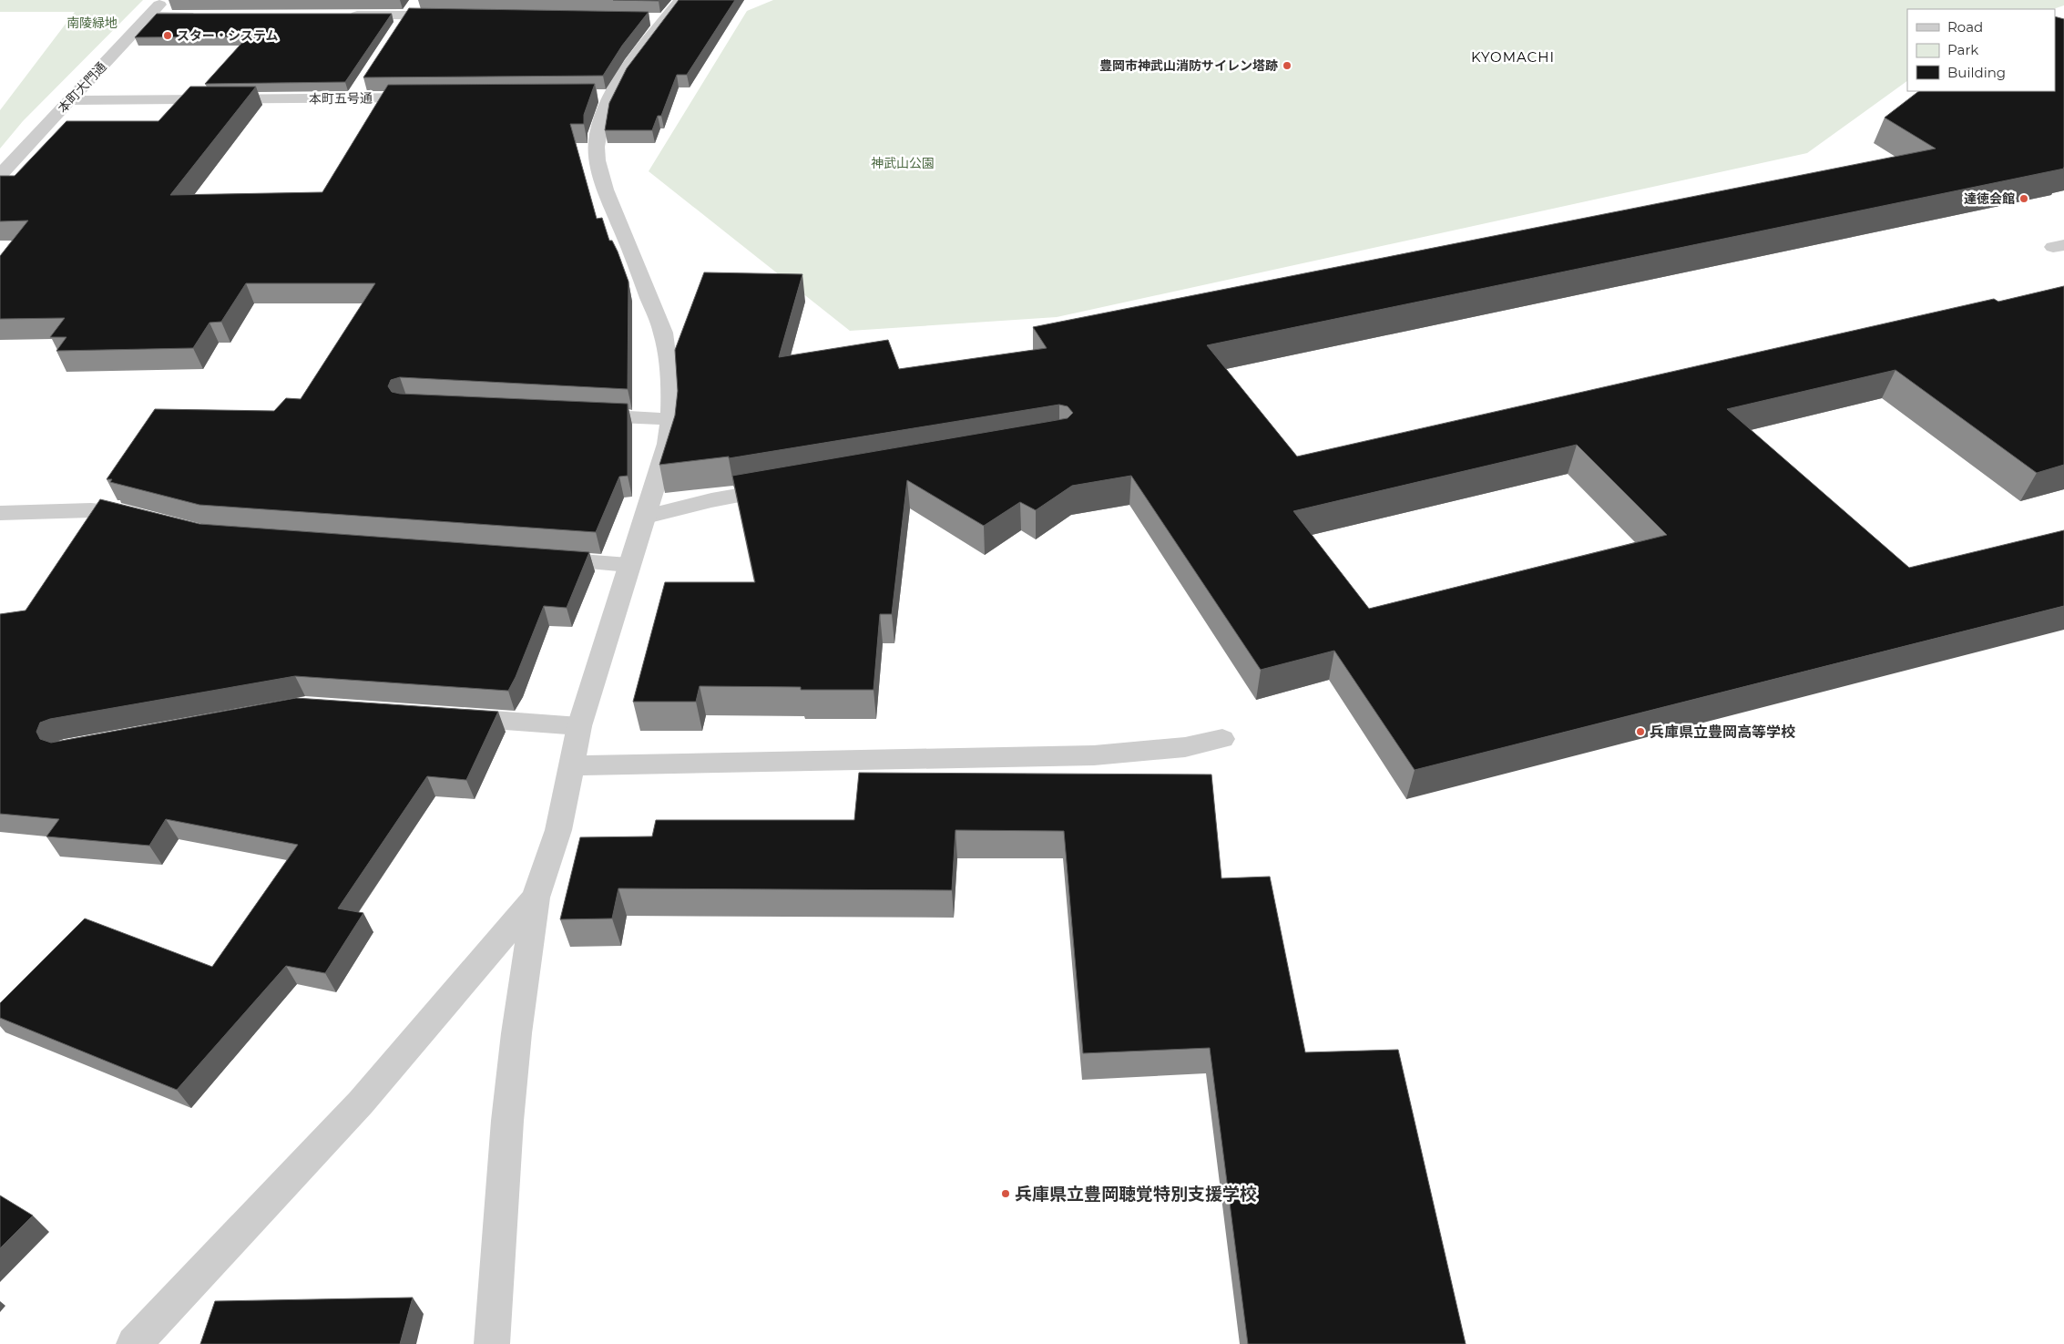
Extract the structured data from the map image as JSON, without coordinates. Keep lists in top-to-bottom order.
{
  "streets": {
    "street": ["本町大門通", "本町五号通"]
  },
  "crossings": [
    ["本町大門通", "本町五号通"]
  ],
  "districts": ["KYOMACHI"],
  "parks": ["南陵緑地", "神武山公園"],
  "places": [
    "スター・システム",
    "豊岡市神武山消防サイレン塔跡",
    "達徳会館",
    "兵庫県立豊岡高等学校",
    "兵庫県立豊岡聴覚特別支援学校"
  ],
  "legend": ["Road", "Park", "Building"]
}
